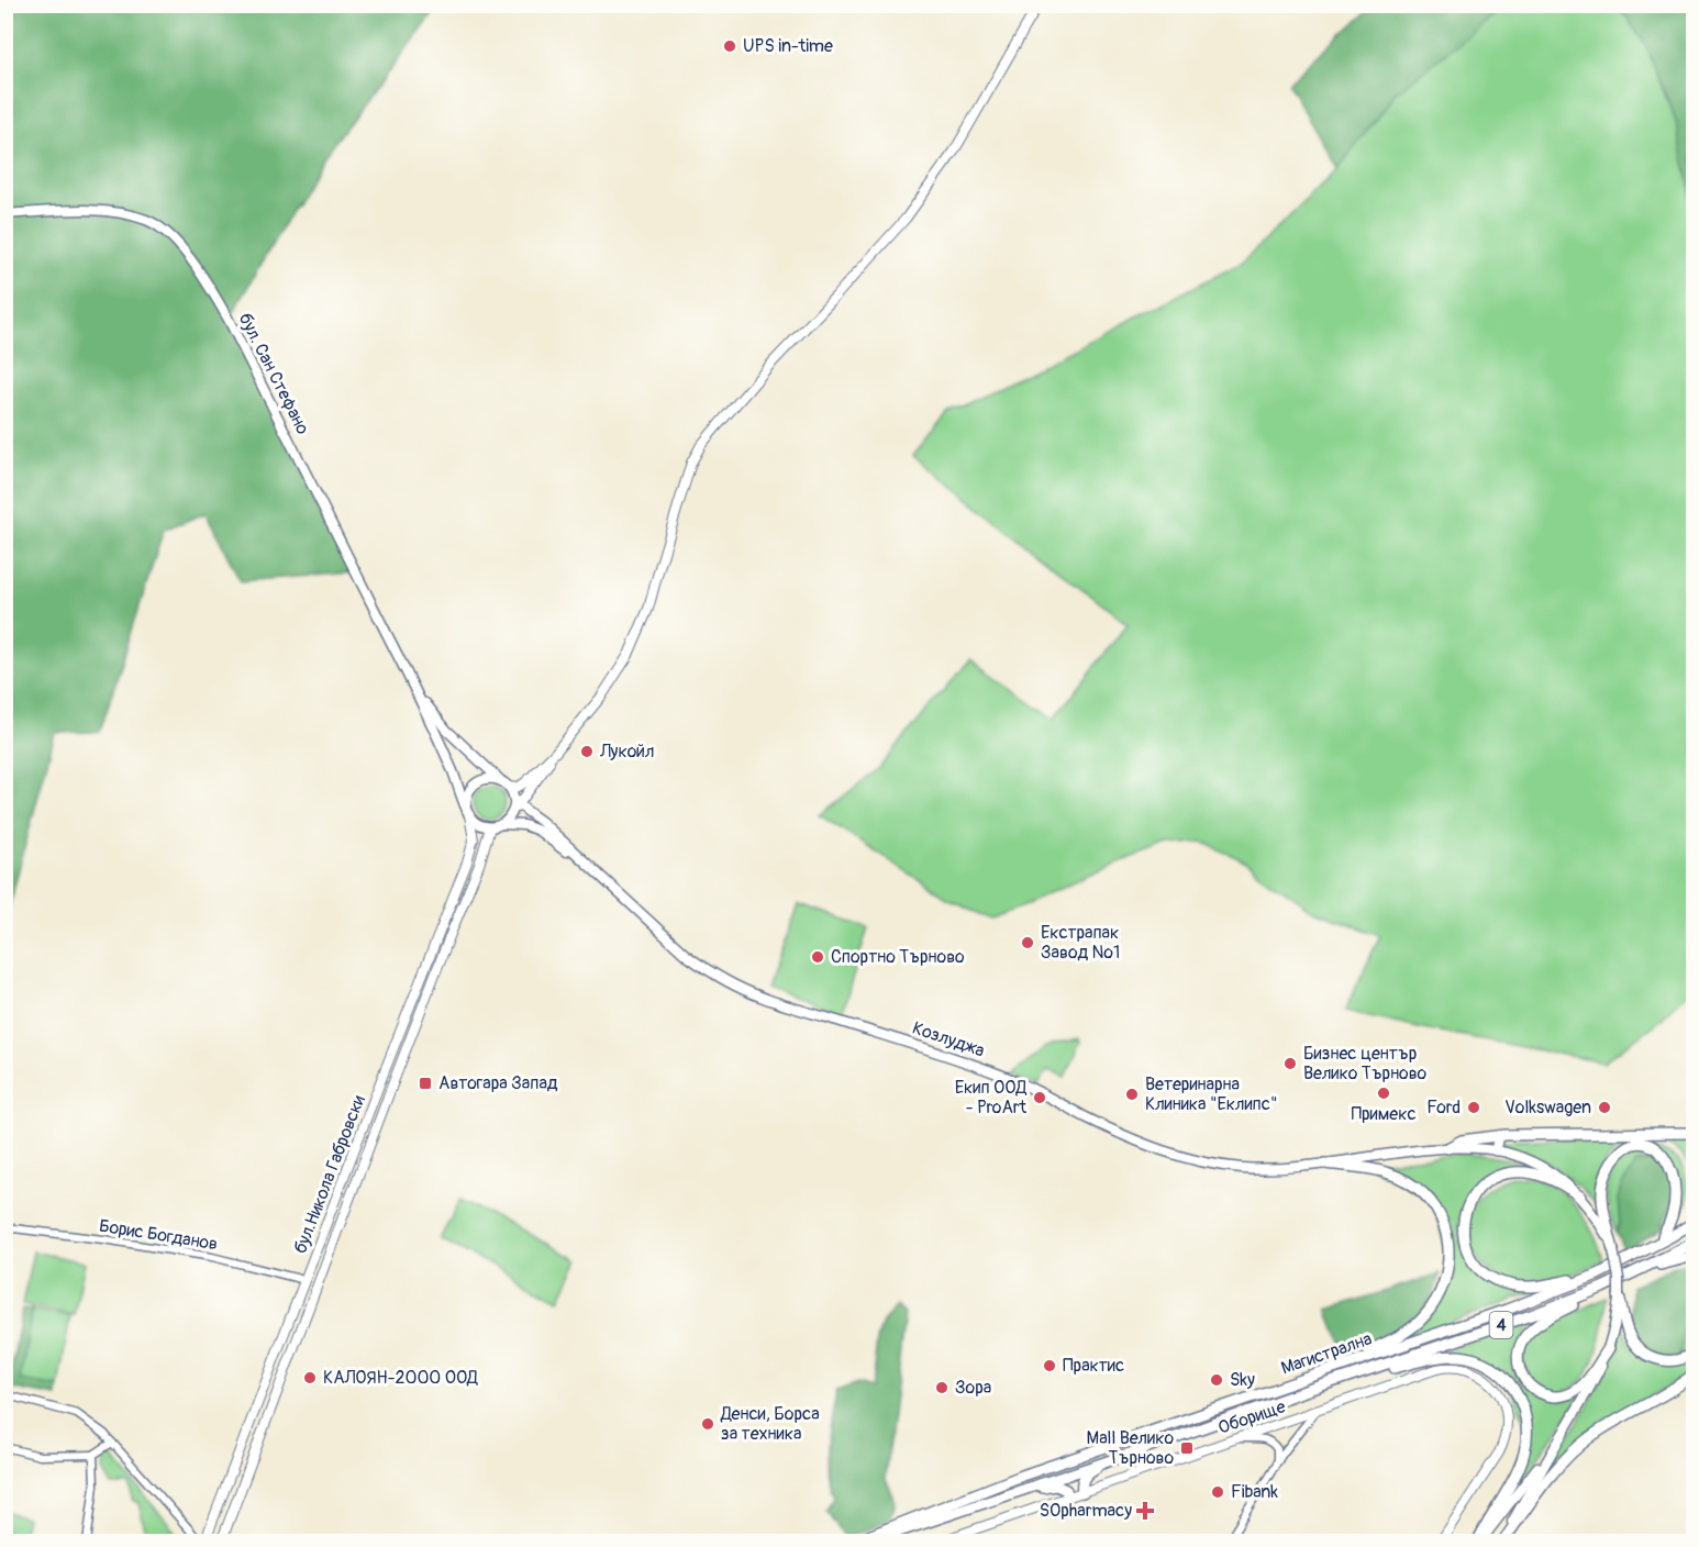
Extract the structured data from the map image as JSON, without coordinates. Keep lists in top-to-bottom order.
{
  "streets": {
    "main road": [
      "бул. Сан Стефано",
      "Козлуджа",
      "4",
      "Магистрална"
    ],
    "street": ["бул.Никола Габровски", "Борис Богданов", "Оборище"]
  },
  "crossings": [
    ["бул. Сан Стефано", "Козлуджа"],
    ["бул. Сан Стефано", "бул.Никола Габровски"],
    ["Козлуджа", "бул.Никола Габровски"],
    ["бул.Никола Габровски", "Борис Богданов"]
  ],
  "places": {
    "other": [
      "UPS in-time",
      "Лукойл",
      "Екстрапак Завод №1",
      "Спортно Търново",
      "Бизнес център Велико Търново",
      "Примекс",
      "Ветеринарна Клиника \"Еклипс\"",
      "Екип ООД - ProArt",
      "Ford",
      "Volkswagen",
      "Практис",
      "КАЛОЯН-2000 ООД",
      "Sky",
      "Зора",
      "Денси, Борса за техника",
      "Fibank"
    ],
    "transit": ["Автогара Запад", "Mall Велико Търново"],
    "health": ["SOpharmacy"]
  }
}
